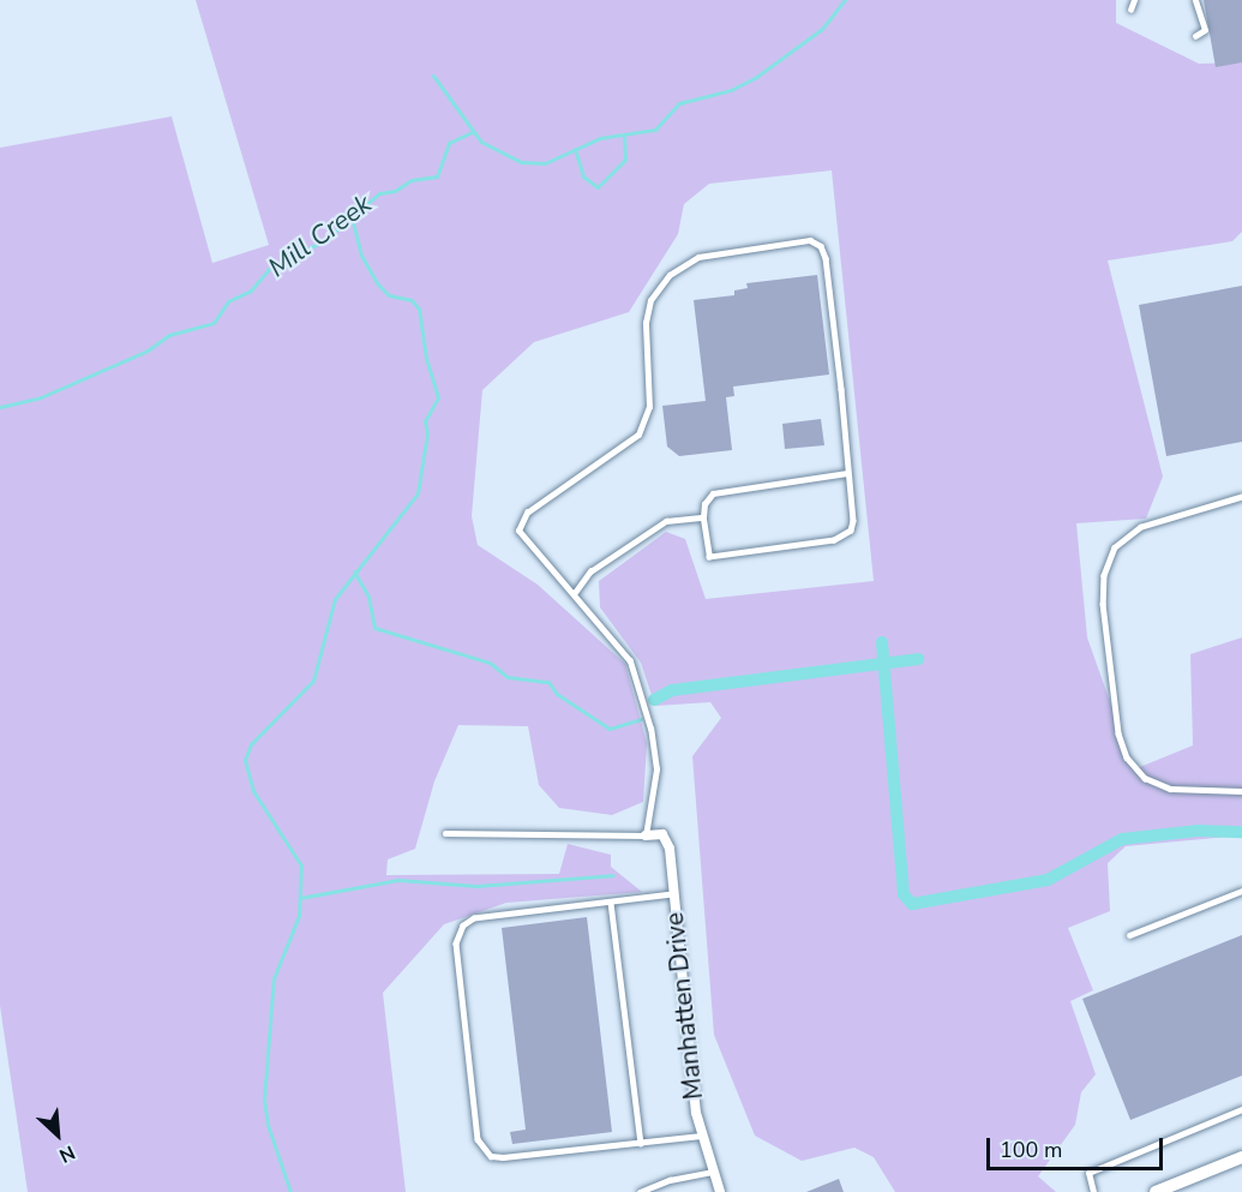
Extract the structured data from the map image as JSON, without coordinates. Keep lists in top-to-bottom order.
{
  "streets": {
    "street": ["Manhatten Drive"]
  },
  "water": ["Mill Creek"],
  "scale_bar": "100 m",
  "north": "bottom right"
}
